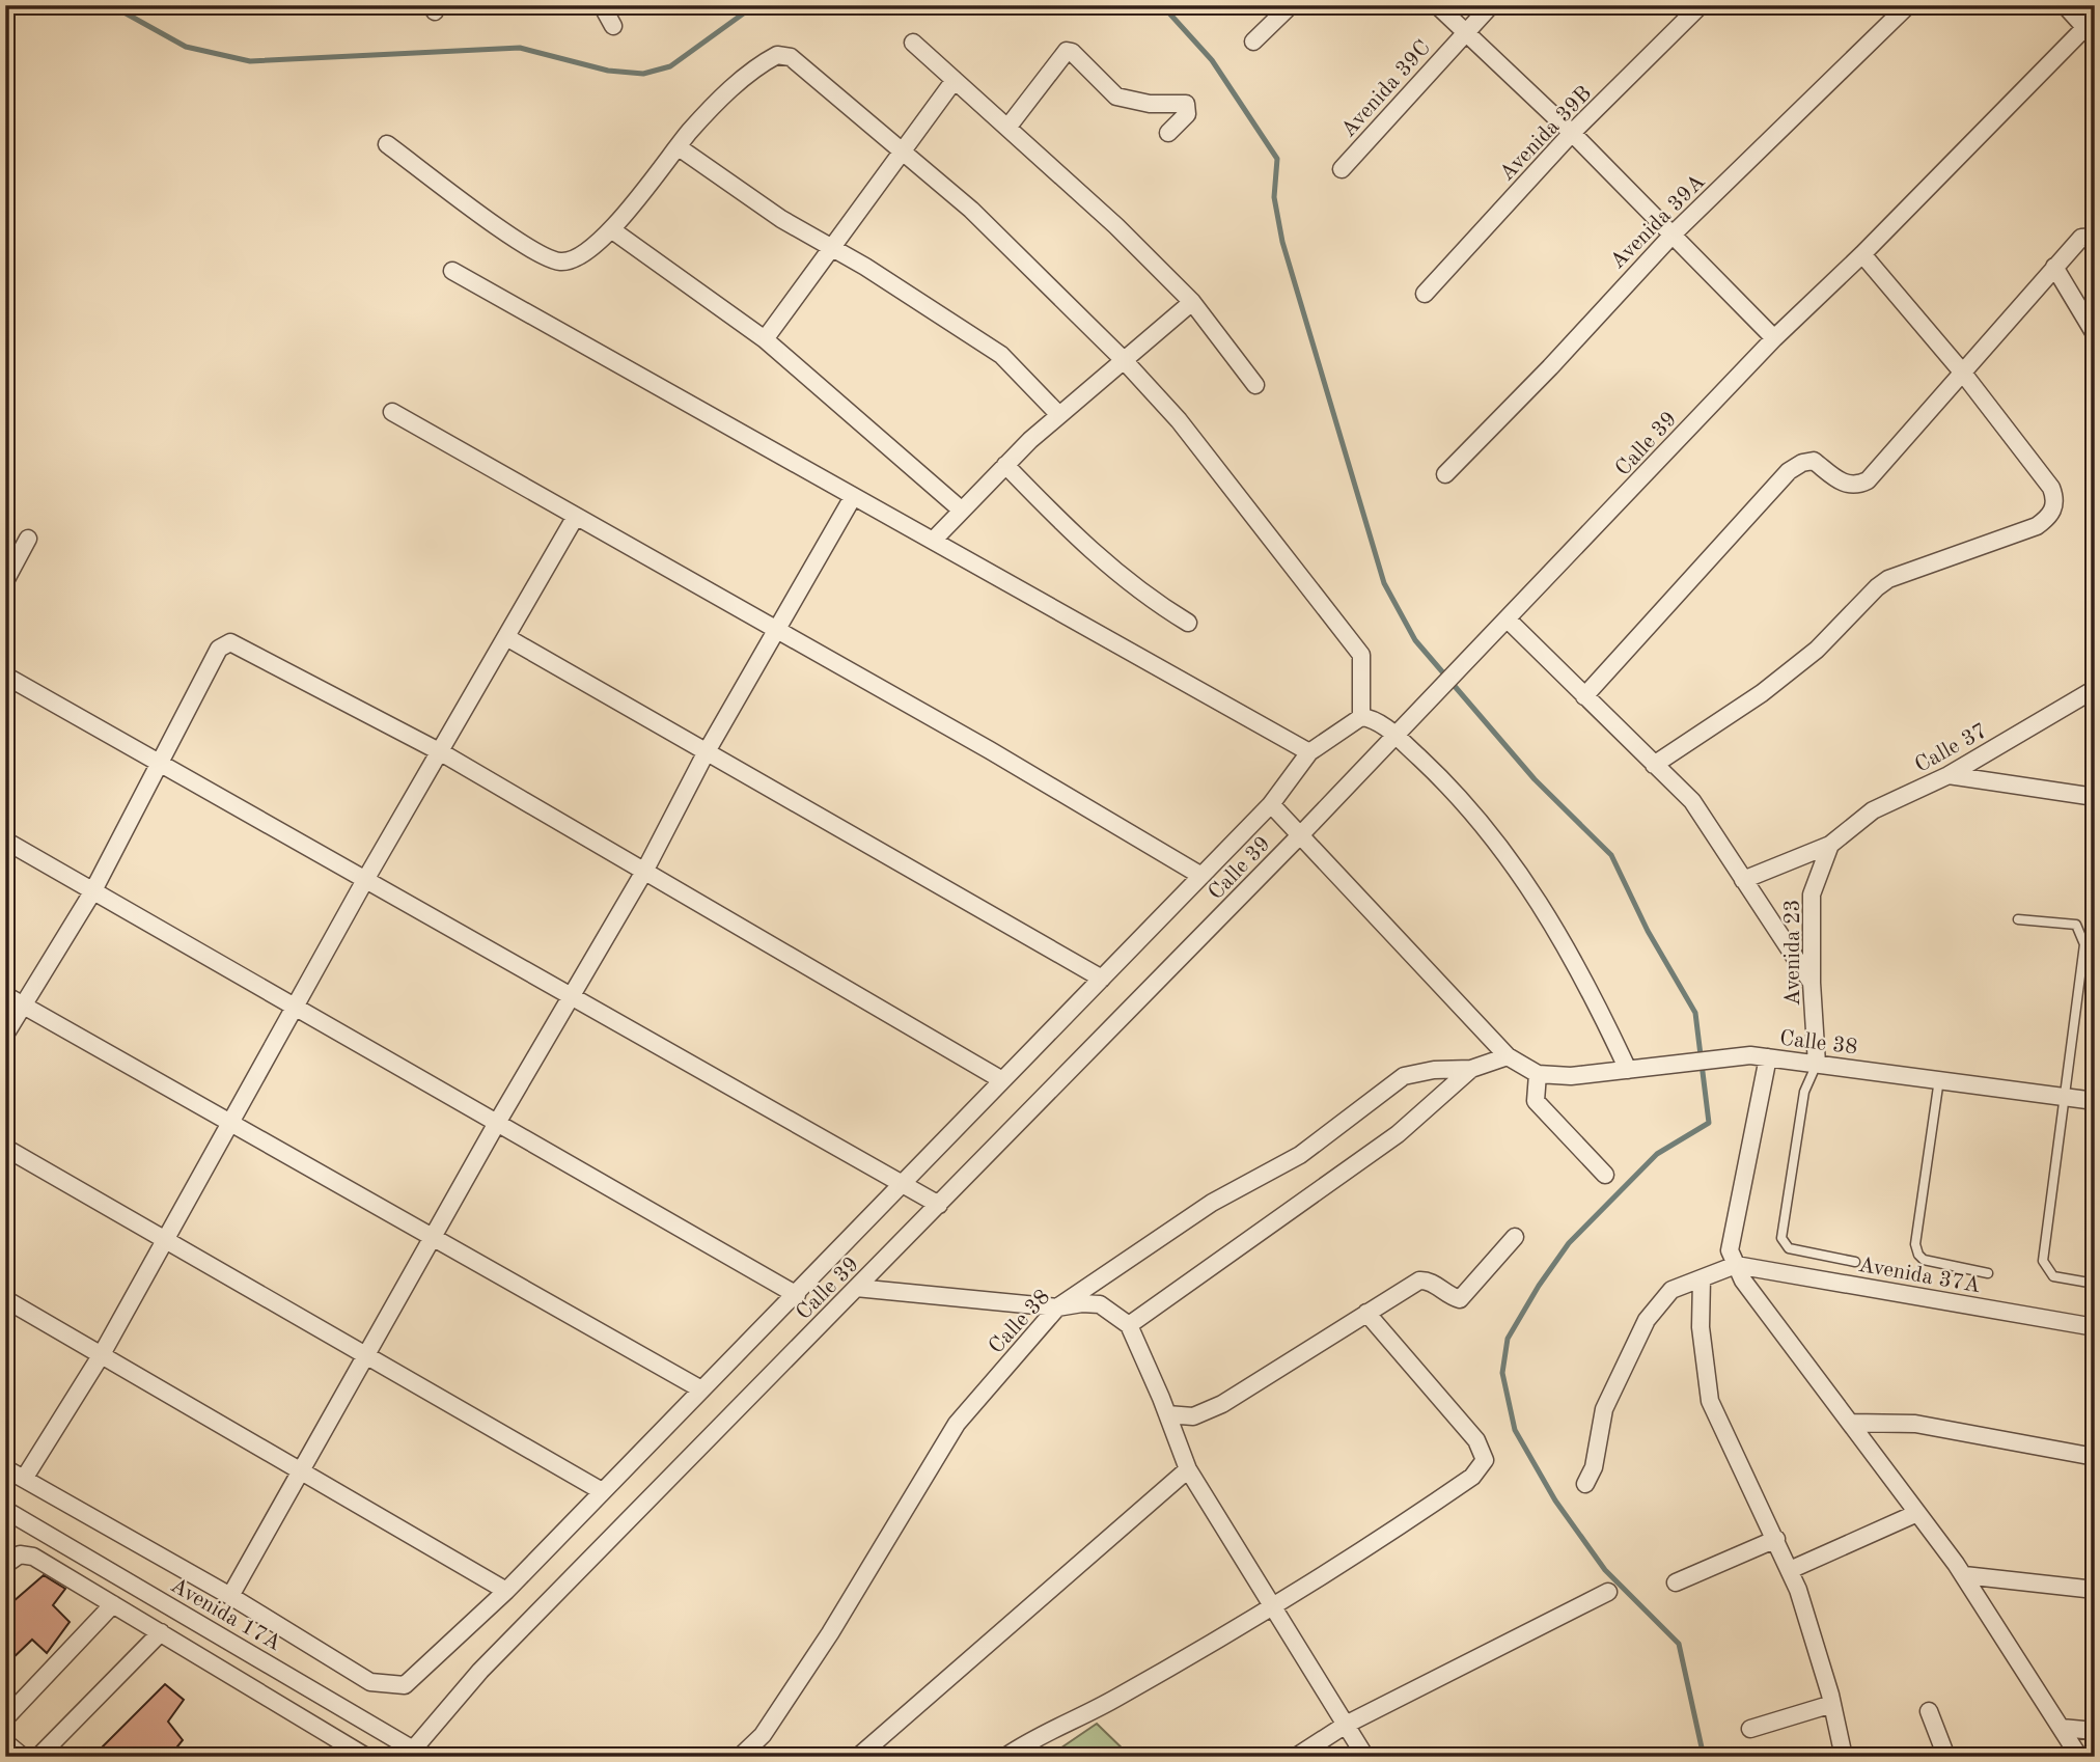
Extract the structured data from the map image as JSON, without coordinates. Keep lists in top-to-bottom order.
{
  "streets": {
    "street": [
      "Avenida 39C",
      "Avenida 39B",
      "Avenida 39A",
      "Calle 39",
      "Calle 37",
      "Avenida 23",
      "Calle 38",
      "Avenida 37A",
      "Avenida 17A"
    ]
  },
  "crossings": [
    ["Calle 39", "Avenida 17A"],
    ["Calle 37", "Avenida 23"],
    ["Avenida 23", "Calle 38"]
  ]
}
